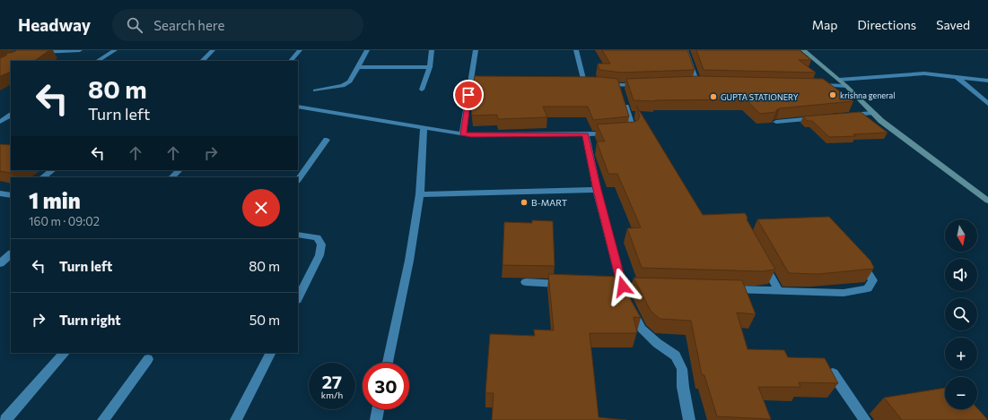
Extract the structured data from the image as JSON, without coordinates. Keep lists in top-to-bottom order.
{
  "places": ["krishna general", "GUPTA STATIONERY", "B-MART"],
  "north": "bottom",
  "page": {
    "header": "Headway",
    "search": "Search here",
    "nav": ["Map", "Directions", "Saved"],
    "turn": ["80 m", "Turn left"],
    "heading": ["1 min", "160 m · 09:02"],
    "map_buttons": ["+", "−"],
    "list": [
      {
        "name": "Turn left",
        "value": "80 m"
      },
      {
        "name": "Turn right",
        "value": "50 m"
      }
    ],
    "speed": "27 km/h",
    "limit": "30"
  }
}
